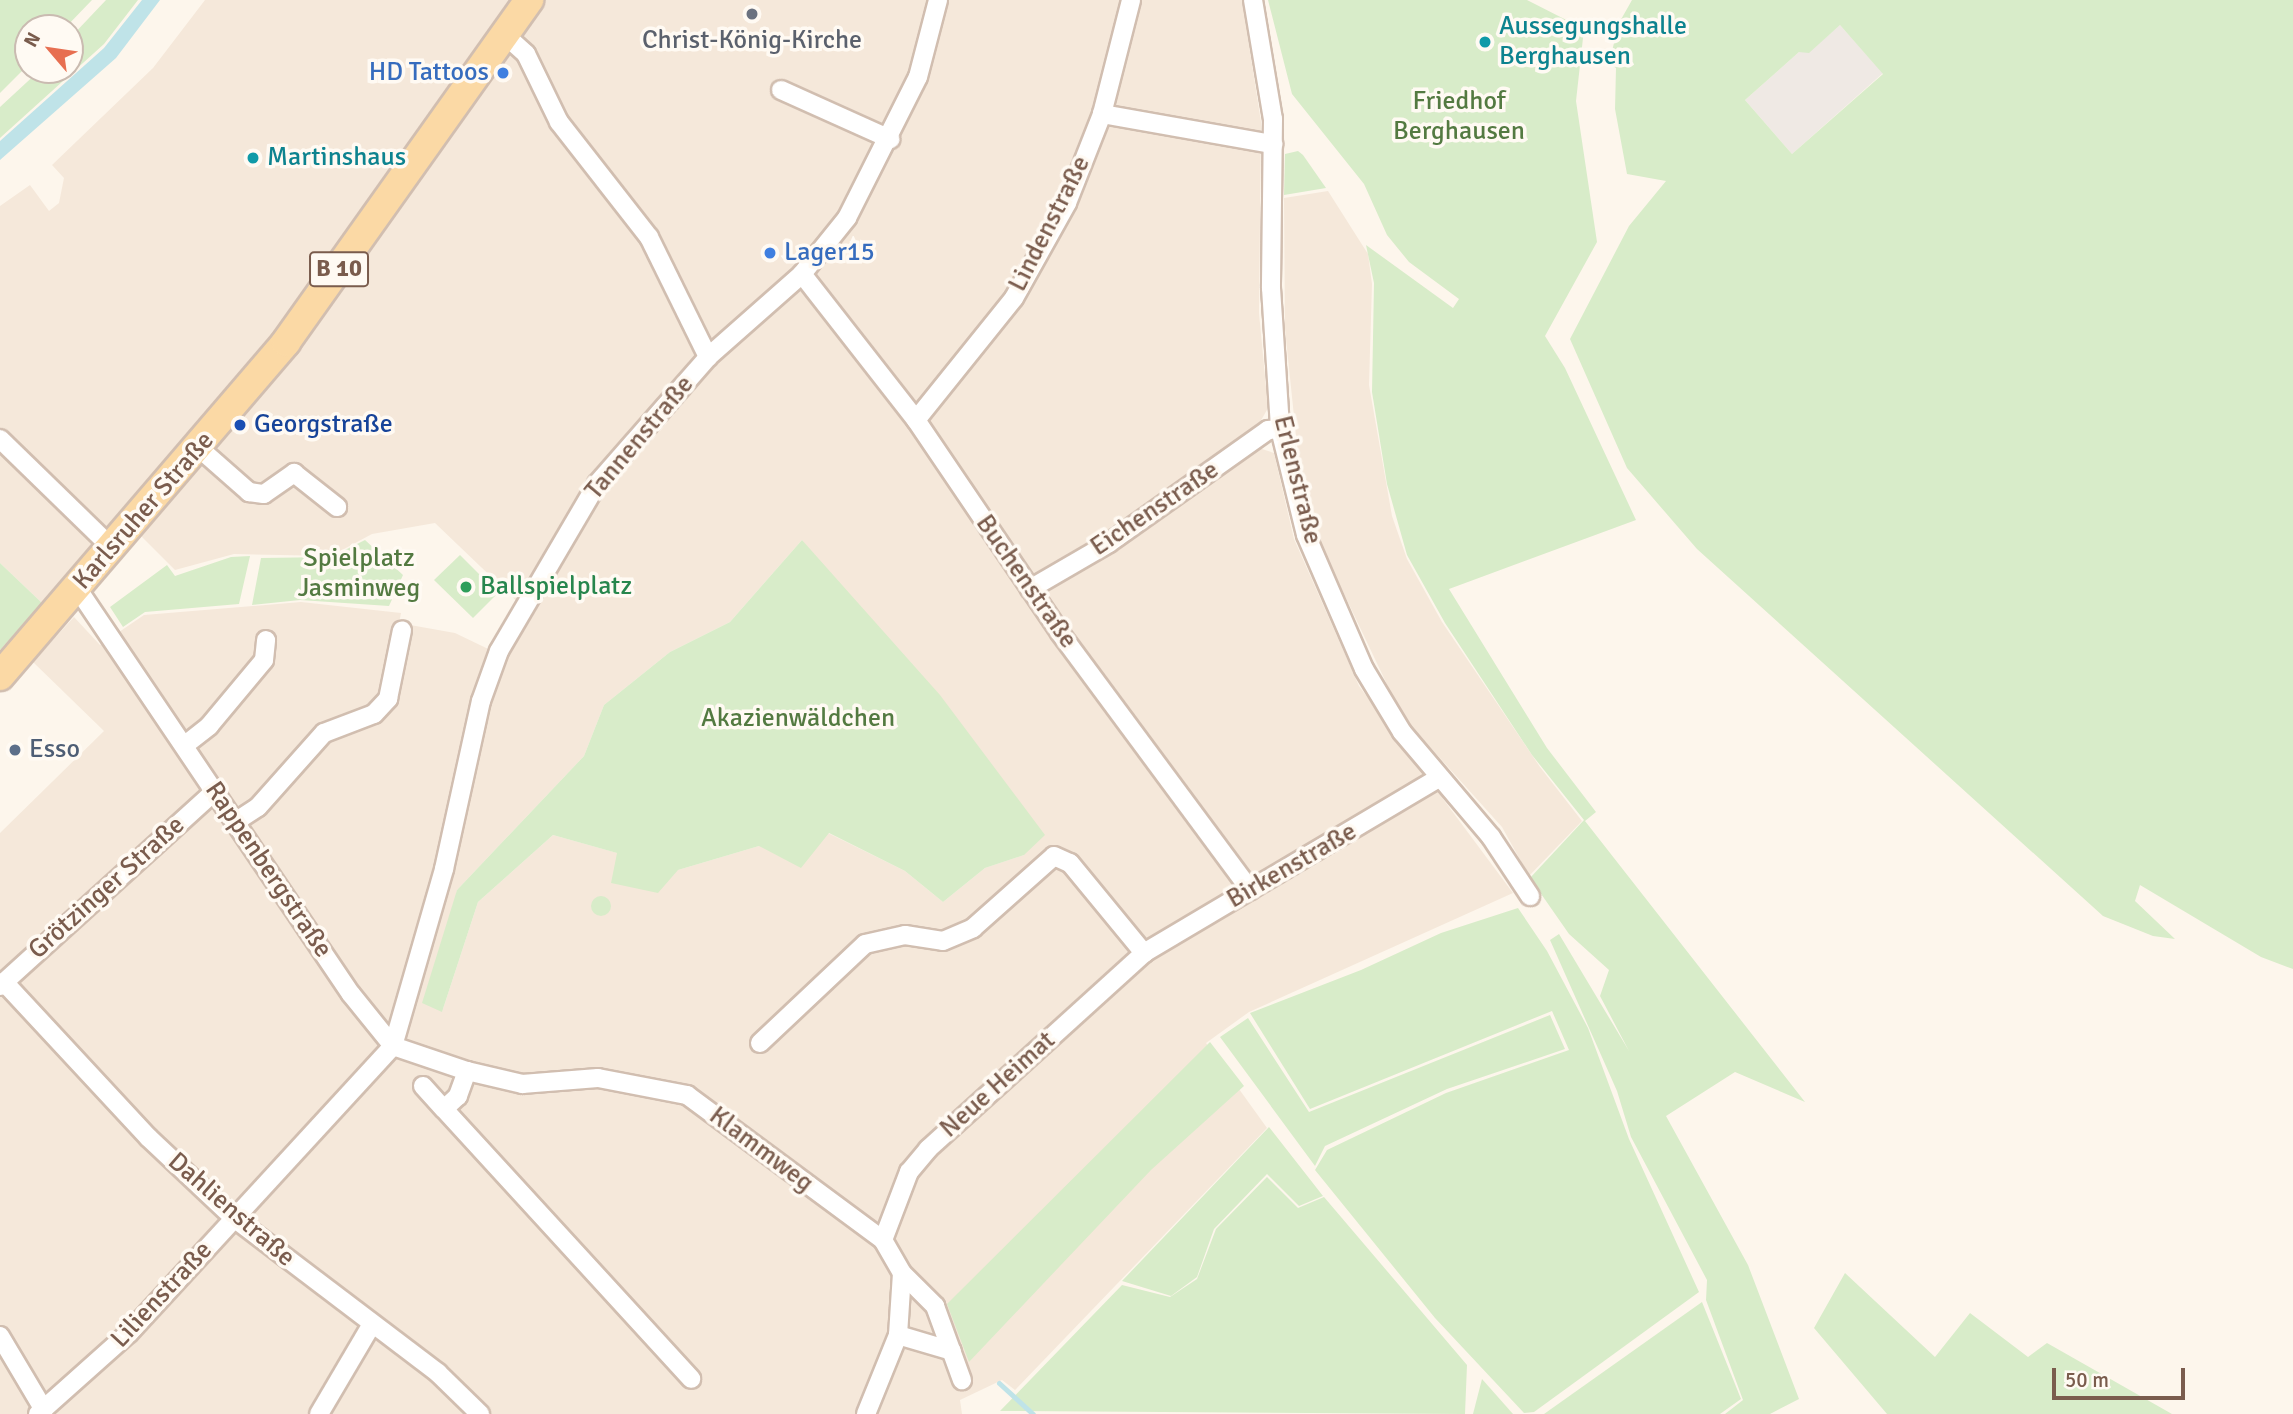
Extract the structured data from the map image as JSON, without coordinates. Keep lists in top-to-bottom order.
{
  "streets": {
    "main road": ["B 10", "Karlsruher Straße"],
    "street": [
      "Lindenstraße",
      "Tannenstraße",
      "Erlenstraße",
      "Eichenstraße",
      "Buchenstraße",
      "Birkenstraße",
      "Rappenbergstraße",
      "Grötzinger Straße",
      "Neue Heimat",
      "Klammweg",
      "Dahlienstraße",
      "Lilienstraße"
    ]
  },
  "crossings": [
    ["Lindenstraße", "Buchenstraße"],
    ["Tannenstraße", "Buchenstraße"],
    ["Tannenstraße", "Rappenbergstraße"],
    ["Tannenstraße", "Lilienstraße"],
    ["Erlenstraße", "Eichenstraße"],
    ["Erlenstraße", "Birkenstraße"],
    ["Eichenstraße", "Buchenstraße"],
    ["Karlsruher Straße", "Rappenbergstraße"],
    ["Buchenstraße", "Birkenstraße"],
    ["Birkenstraße", "Neue Heimat"],
    ["Rappenbergstraße", "Grötzinger Straße"],
    ["Rappenbergstraße", "Lilienstraße"],
    ["Grötzinger Straße", "Dahlienstraße"],
    ["Neue Heimat", "Klammweg"],
    ["Dahlienstraße", "Lilienstraße"]
  ],
  "parks": ["Friedhof Berghausen", "Spielplatz Jasminweg", "Akazienwäldchen"],
  "places": [
    "Christ-König-Kirche",
    "Aussegungshalle Berghausen",
    "HD Tattoos",
    "Martinshaus",
    "Lager15",
    "Georgstraße",
    "Ballspielplatz",
    "Esso"
  ],
  "scale_bar": "50 m",
  "north": "top left"
}
